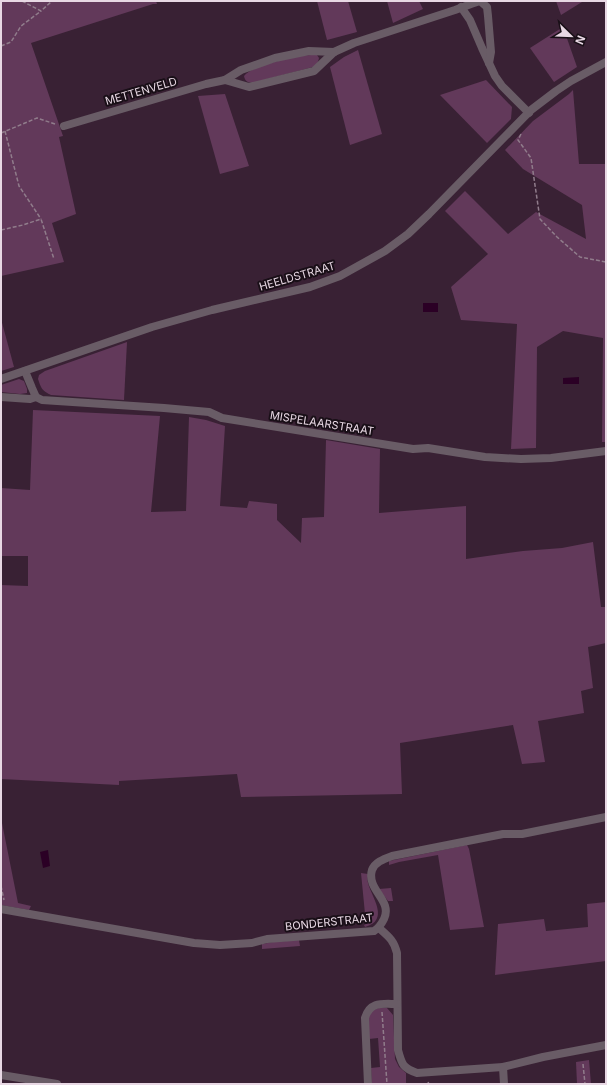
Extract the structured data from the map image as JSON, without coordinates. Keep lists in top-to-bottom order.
{
  "streets": {
    "street": [
      "METTENVELD",
      "HEELDSTRAAT",
      "MISPELAARSTRAAT",
      "BONDERSTRAAT"
    ]
  },
  "crossings": [
    ["METTENVELD", "HEELDSTRAAT"]
  ],
  "north": "bottom right"
}
